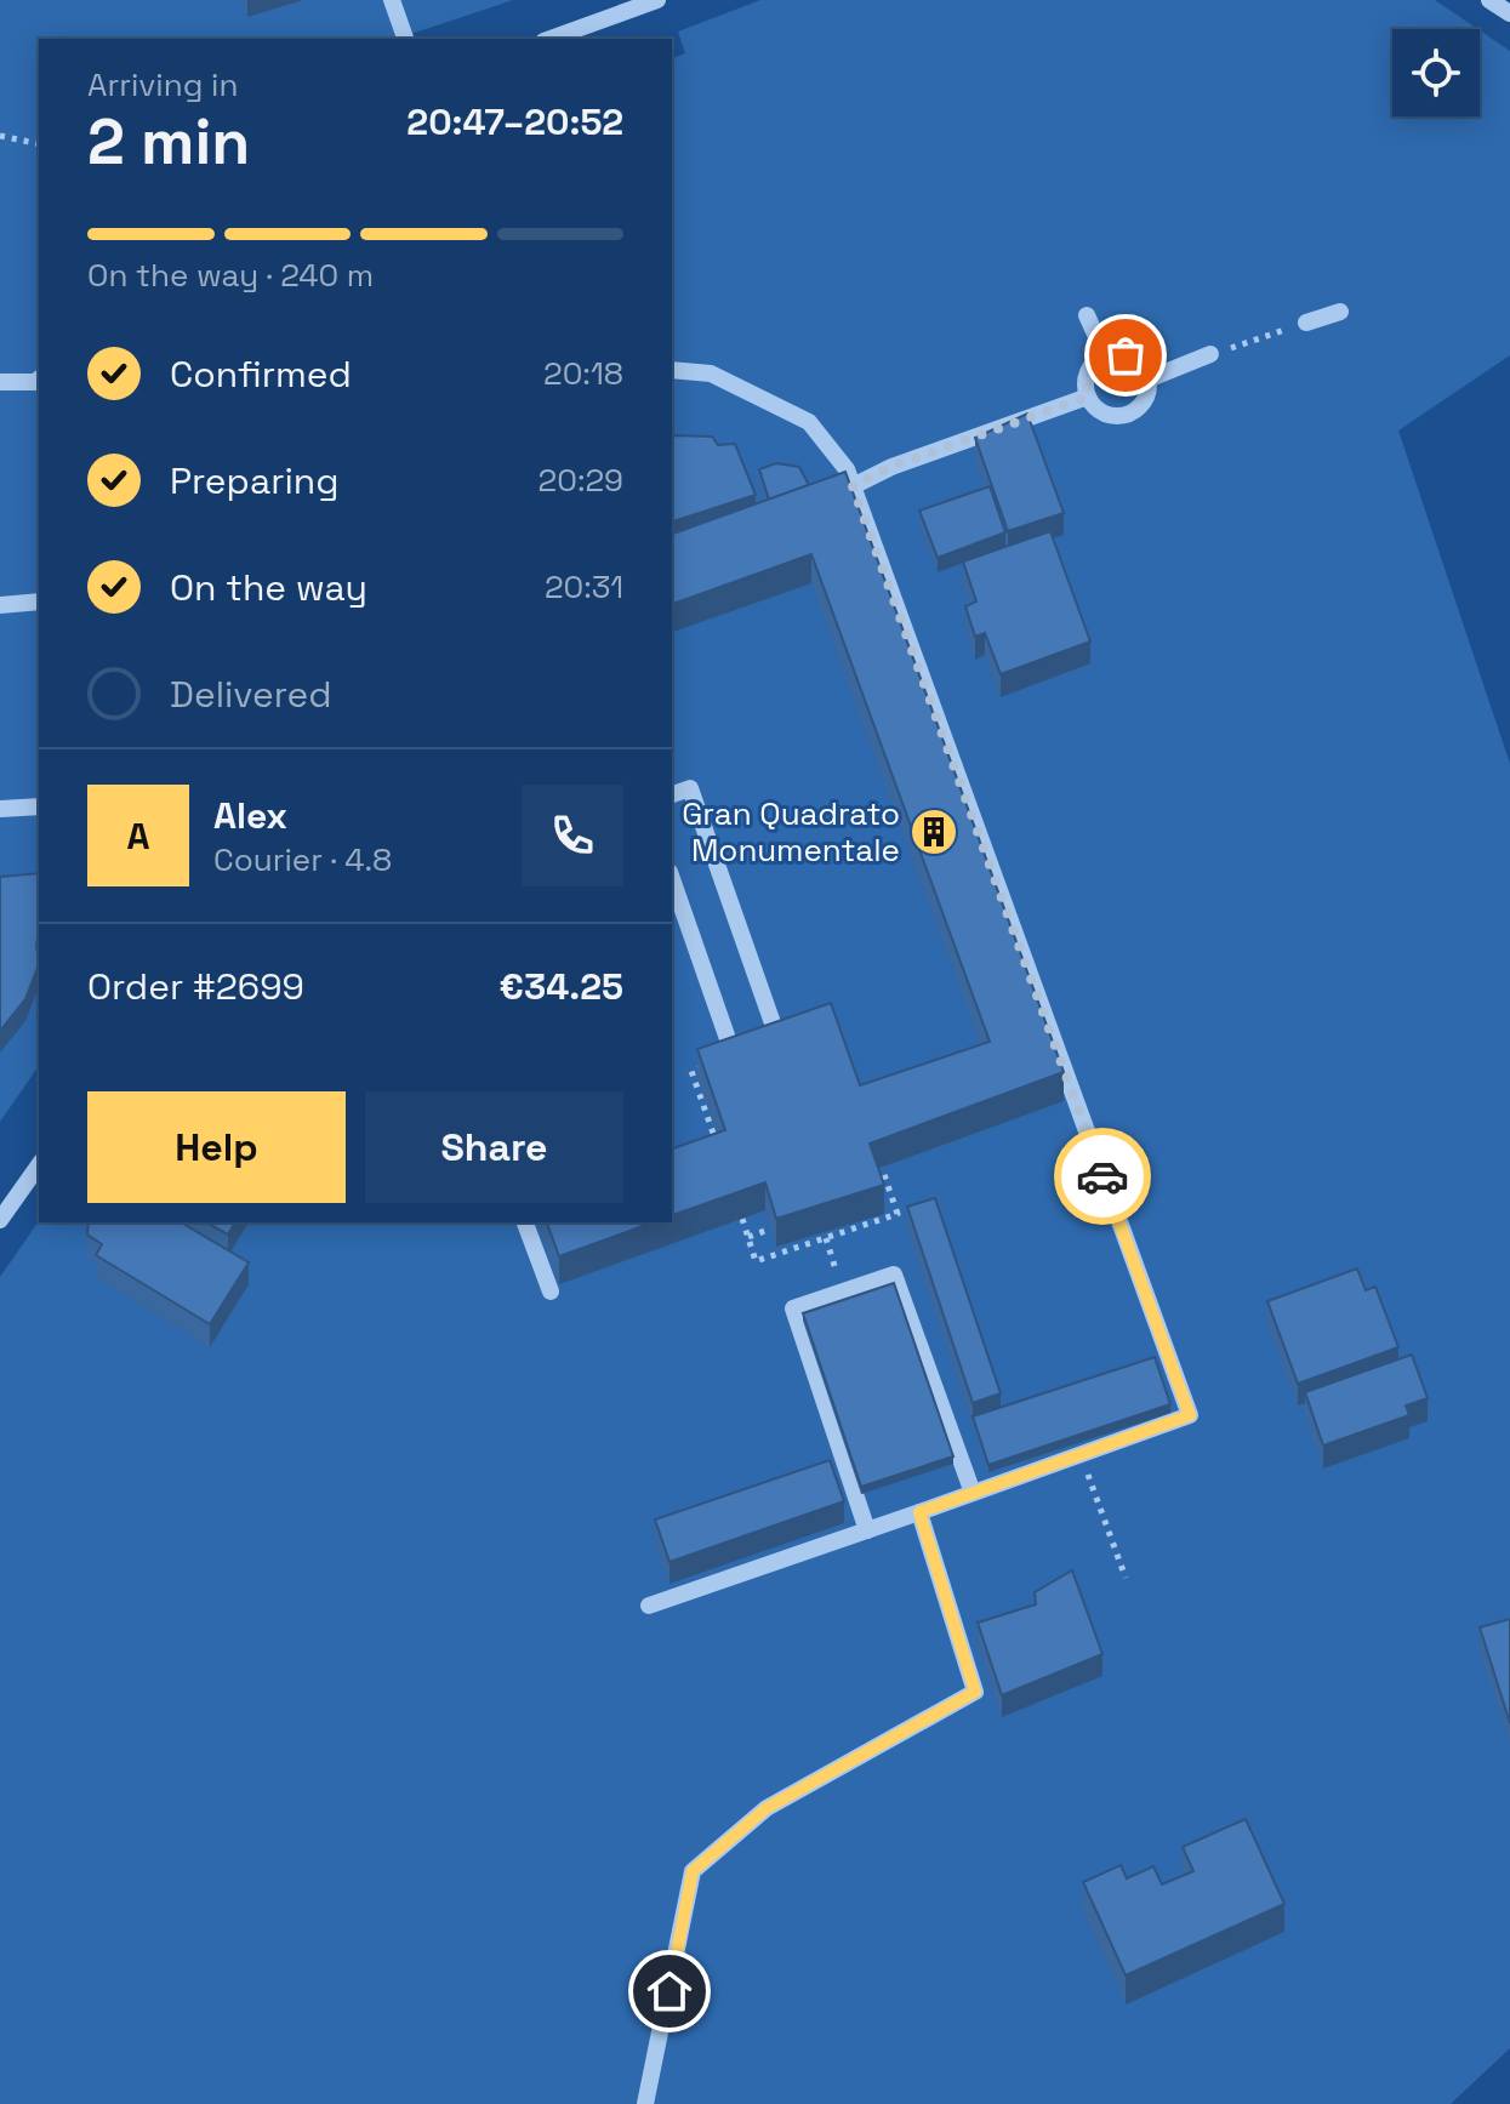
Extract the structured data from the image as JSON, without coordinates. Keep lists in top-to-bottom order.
{
  "places": {
    "building": ["Gran Quadrato Monumentale"]
  },
  "page": {
    "heading": ["2 min", "Arriving in", "20:47–20:52"],
    "panel": [
      "Alex",
      "Courier · 4.8",
      "Order #2699",
      "€34.25"
    ],
    "bar": "On the way · 240 m",
    "list": [
      ["Confirmed", "20:18"],
      ["Preparing", "20:29"],
      ["On the way", "20:31"],
      "Delivered"
    ],
    "round": "A",
    "buttons": ["Help", "Share"]
  }
}
